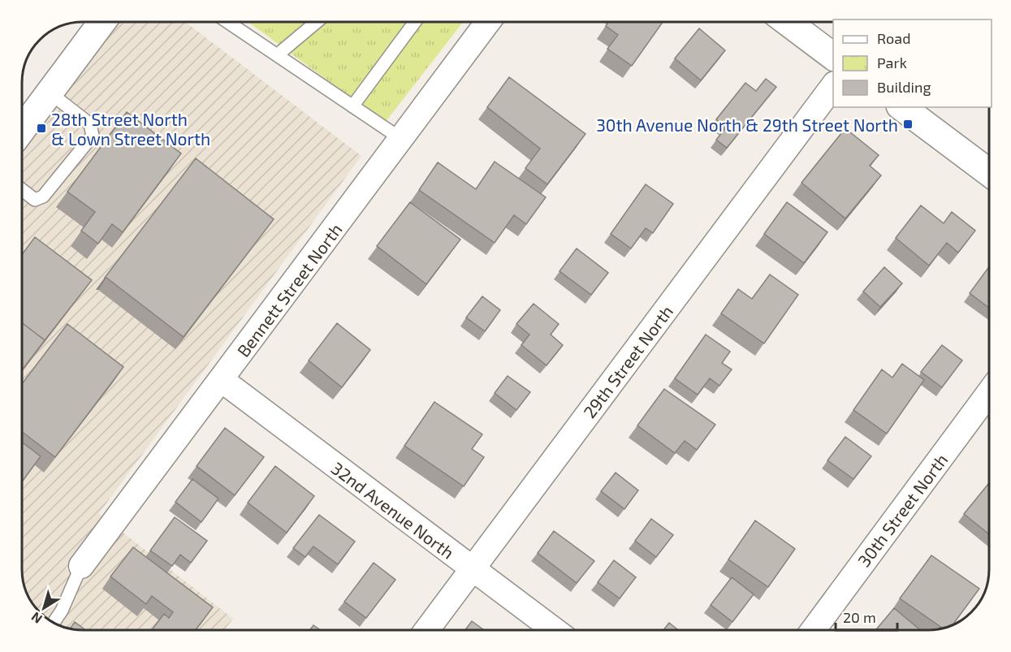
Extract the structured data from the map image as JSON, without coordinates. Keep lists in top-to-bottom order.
{
  "streets": {
    "street": [
      "Bennett Street North",
      "29th Street North",
      "32nd Avenue North",
      "30th Street North"
    ]
  },
  "crossings": [
    ["Bennett Street North", "32nd Avenue North"],
    ["29th Street North", "32nd Avenue North"]
  ],
  "places": {
    "transit": ["30th Avenue North & 29th Street North", "28th Street North & Lown Street North"]
  },
  "legend": ["Road", "Park", "Building"],
  "scale_bar": "20 m",
  "north": "bottom left"
}
